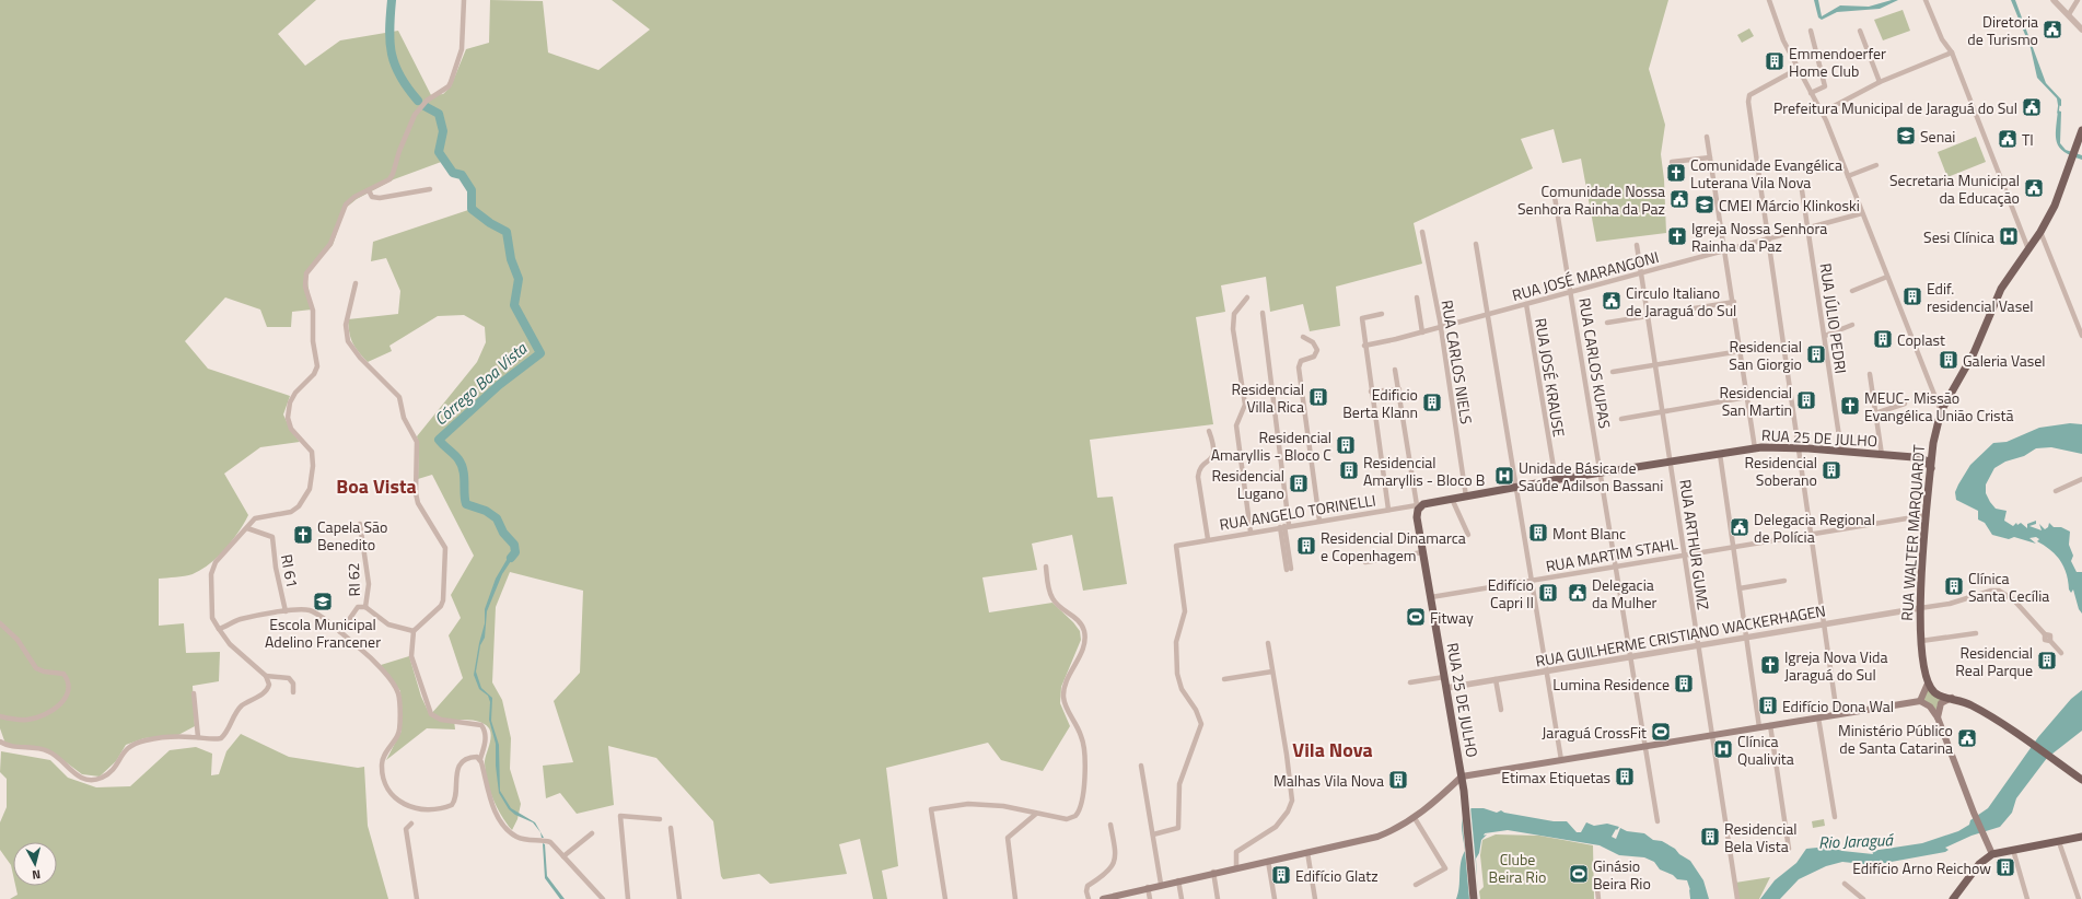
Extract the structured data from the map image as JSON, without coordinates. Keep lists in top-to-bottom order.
{
  "streets": {
    "main road": ["RUA 25 DE JULHO", "RUA WALTER MARQUARDT"],
    "street": [
      "RUA JOSÉ MARANGONI",
      "RUA JÚLIO PEDRI",
      "RUA CARLOS NIELS",
      "RUA CARLOS KUPAS",
      "RUA JOSÉ KRAUSE",
      "RUA ANGELO TORINELLI",
      "RUA ARTHUR GUMZ",
      "RUA MARTIM STAHL",
      "RI 61",
      "RI 62",
      "RUA GUILHERME CRISTIANO WACKERHAGEN"
    ]
  },
  "crossings": [
    ["RUA JOSÉ MARANGONI", "RUA JÚLIO PEDRI"],
    ["RUA JOSÉ MARANGONI", "RUA CARLOS NIELS"],
    ["RUA JOSÉ MARANGONI", "RUA CARLOS KUPAS"],
    ["RUA JOSÉ MARANGONI", "RUA JOSÉ KRAUSE"],
    ["RUA JOSÉ MARANGONI", "RUA ARTHUR GUMZ"],
    ["RUA JÚLIO PEDRI", "RUA 25 DE JULHO"],
    ["RUA CARLOS NIELS", "RUA 25 DE JULHO"],
    ["RUA CARLOS KUPAS", "RUA 25 DE JULHO"],
    ["RUA CARLOS KUPAS", "RUA MARTIM STAHL"],
    ["RUA CARLOS KUPAS", "RUA GUILHERME CRISTIANO WACKERHAGEN"],
    ["RUA JOSÉ KRAUSE", "RUA 25 DE JULHO"],
    ["RUA 25 DE JULHO", "RUA ANGELO TORINELLI"],
    ["RUA 25 DE JULHO", "RUA WALTER MARQUARDT"],
    ["RUA 25 DE JULHO", "RUA ARTHUR GUMZ"],
    ["RUA 25 DE JULHO", "RUA MARTIM STAHL"],
    ["RUA 25 DE JULHO", "RUA GUILHERME CRISTIANO WACKERHAGEN"],
    ["RUA WALTER MARQUARDT", "RUA MARTIM STAHL"],
    ["RUA WALTER MARQUARDT", "RUA GUILHERME CRISTIANO WACKERHAGEN"],
    ["RUA ARTHUR GUMZ", "RUA MARTIM STAHL"],
    ["RUA ARTHUR GUMZ", "RUA GUILHERME CRISTIANO WACKERHAGEN"]
  ],
  "districts": ["Boa Vista", "Vila Nova"],
  "water": ["Córrego Boa Vista", "Rio Jaraguá"],
  "parks": ["Clube Beira Rio"],
  "places": {
    "public building": [
      "Diretoria de Turismo",
      "Prefeitura Municipal de Jaraguá do Sul",
      "TI",
      "Secretaria Municipal da Educação",
      "Comunidade Nossa Senhora Rainha da Paz",
      "Circulo Italiano de Jaraguá do Sul",
      "Delegacia Regional de Polícia",
      "Delegacia da Mulher",
      "Ministério Público de Santa Catarina"
    ],
    "building": [
      "Emmendoerfer Home Club",
      "Edif. residencial Vasel",
      "Coplast",
      "Residencial San Giorgio",
      "Galeria Vasel",
      "Residencial Villa Rica",
      "Residencial San Martin",
      "Edificio Berta Klann",
      "Residencial Amaryllis - Bloco C",
      "Residencial Amaryllis - Bloco B",
      "Residencial Soberano",
      "Residencial Lugano",
      "Mont Blanc",
      "Residencial Dinamarca e Copenhagem",
      "Clínica Santa Cecília",
      "Edifício Capri II",
      "Residencial Real Parque",
      "Lumina Residence",
      "Edifício Dona Wal",
      "Etimax Etiquetas",
      "Malhas Vila Nova",
      "Residencial Bela Vista",
      "Edifício Arno Reichow",
      "Edifício Glatz"
    ],
    "school or university": ["Senai", "CMEI Márcio Klinkoski", "Escola Municipal Adelino Francener"],
    "church": [
      "Comunidade Evangélica Luterana Vila Nova",
      "Igreja Nossa Senhora Rainha da Paz",
      "MEUC- Missão Evangélica União Cristã",
      "Capela São Benedito",
      "Igreja Nova Vida Jaraguá do Sul"
    ],
    "hospital": ["Sesi Clínica", "Unidade Básica de Saúde Adilson Bassani", "Clínica Qualivita"],
    "sports": ["Fitway", "Jaraguá CrossFit", "Ginásio Beira Rio"]
  },
  "north": "bottom"
}
